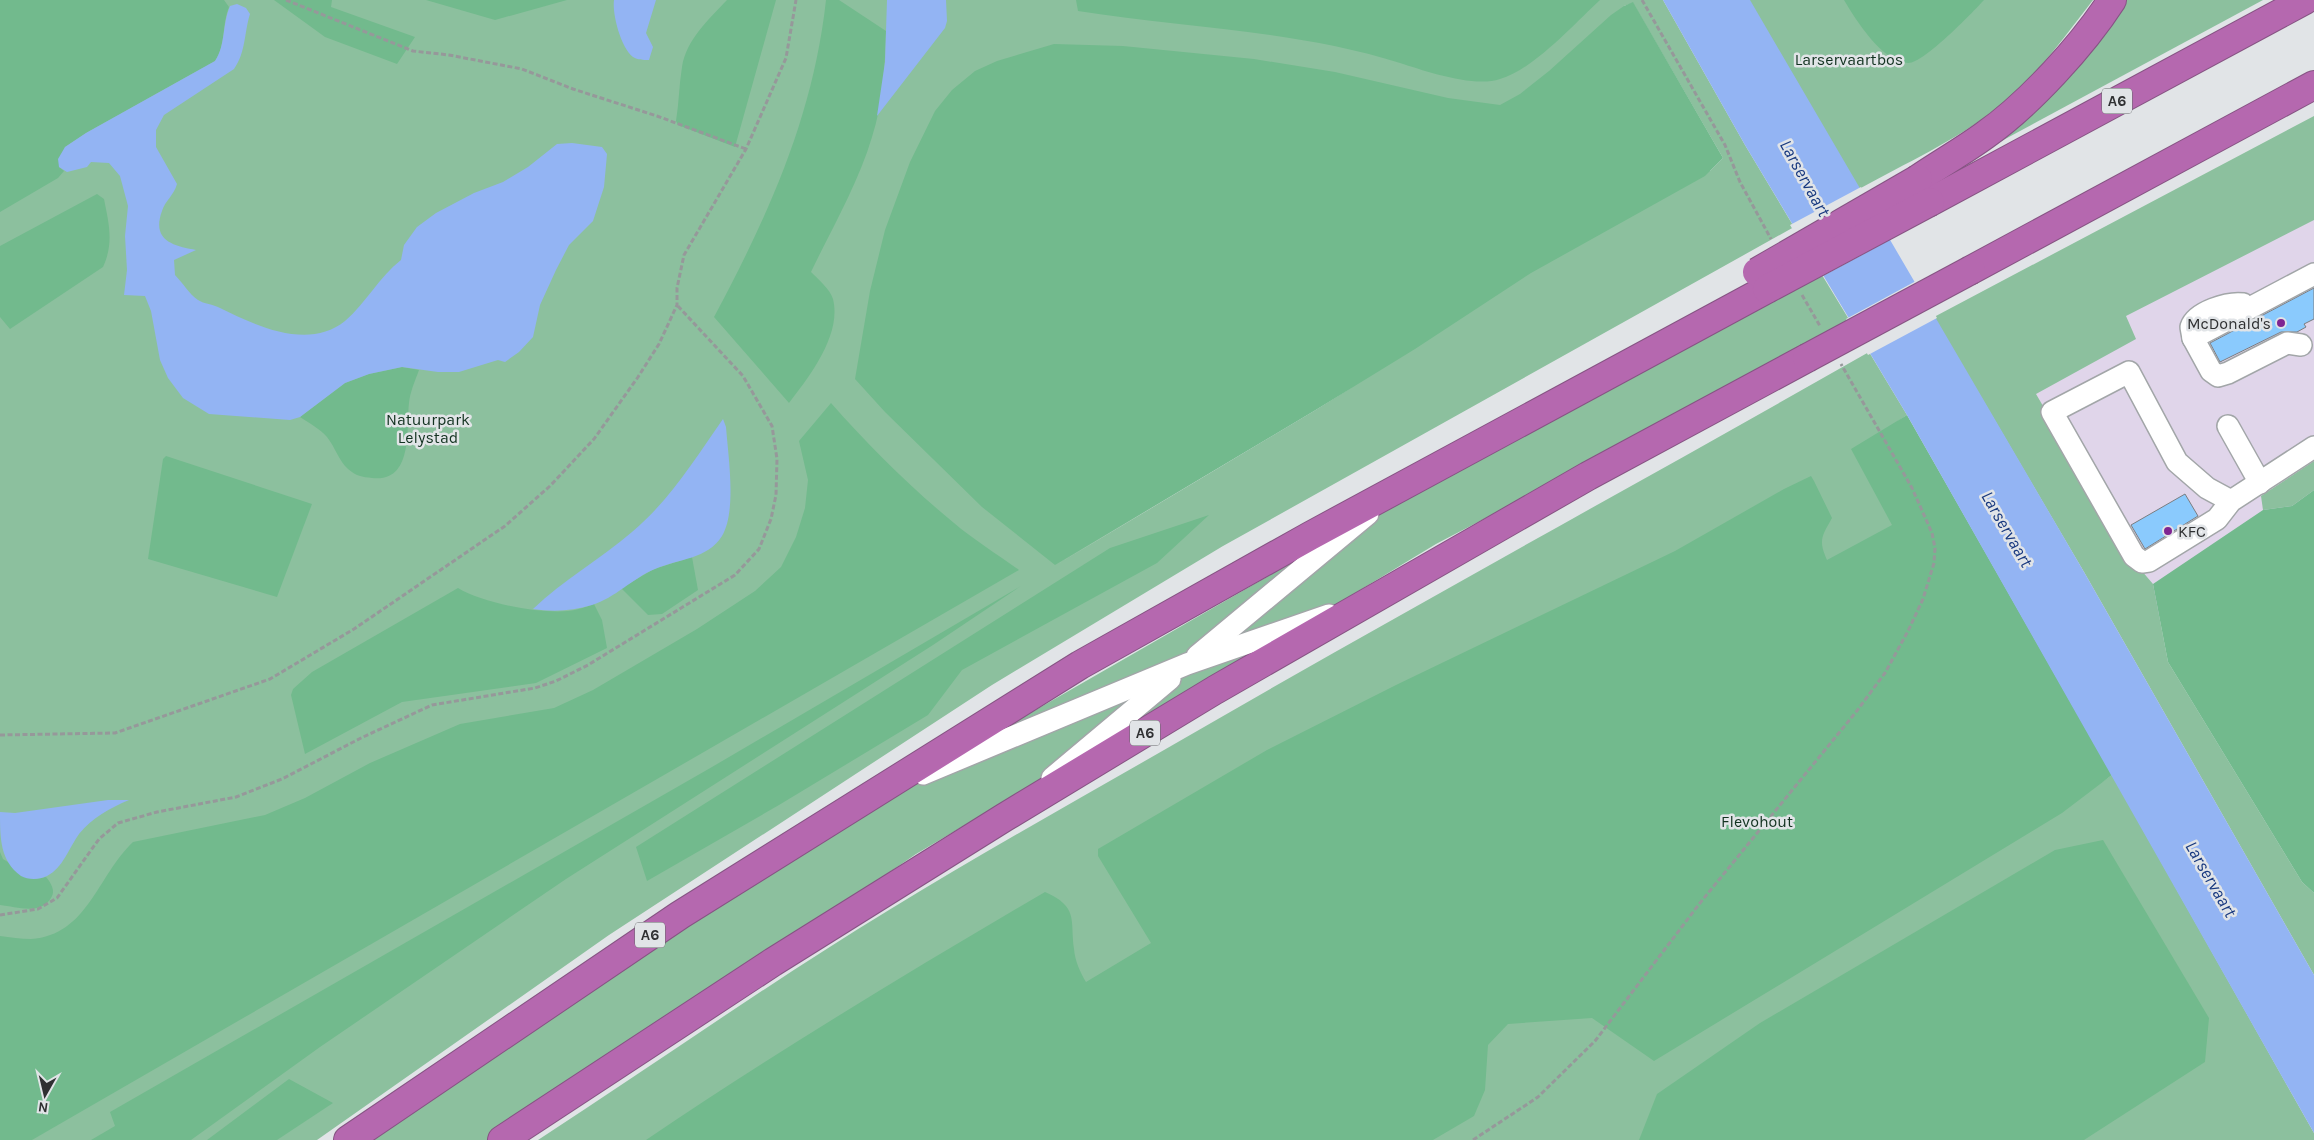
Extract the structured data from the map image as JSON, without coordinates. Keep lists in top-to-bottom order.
{
  "streets": {
    "highway": ["A6"]
  },
  "water": ["Larservaart"],
  "parks": ["Larservaartbos", "Natuurpark Lelystad", "Flevohout"],
  "places": ["McDonald's", "KFC"],
  "north": "bottom"
}
